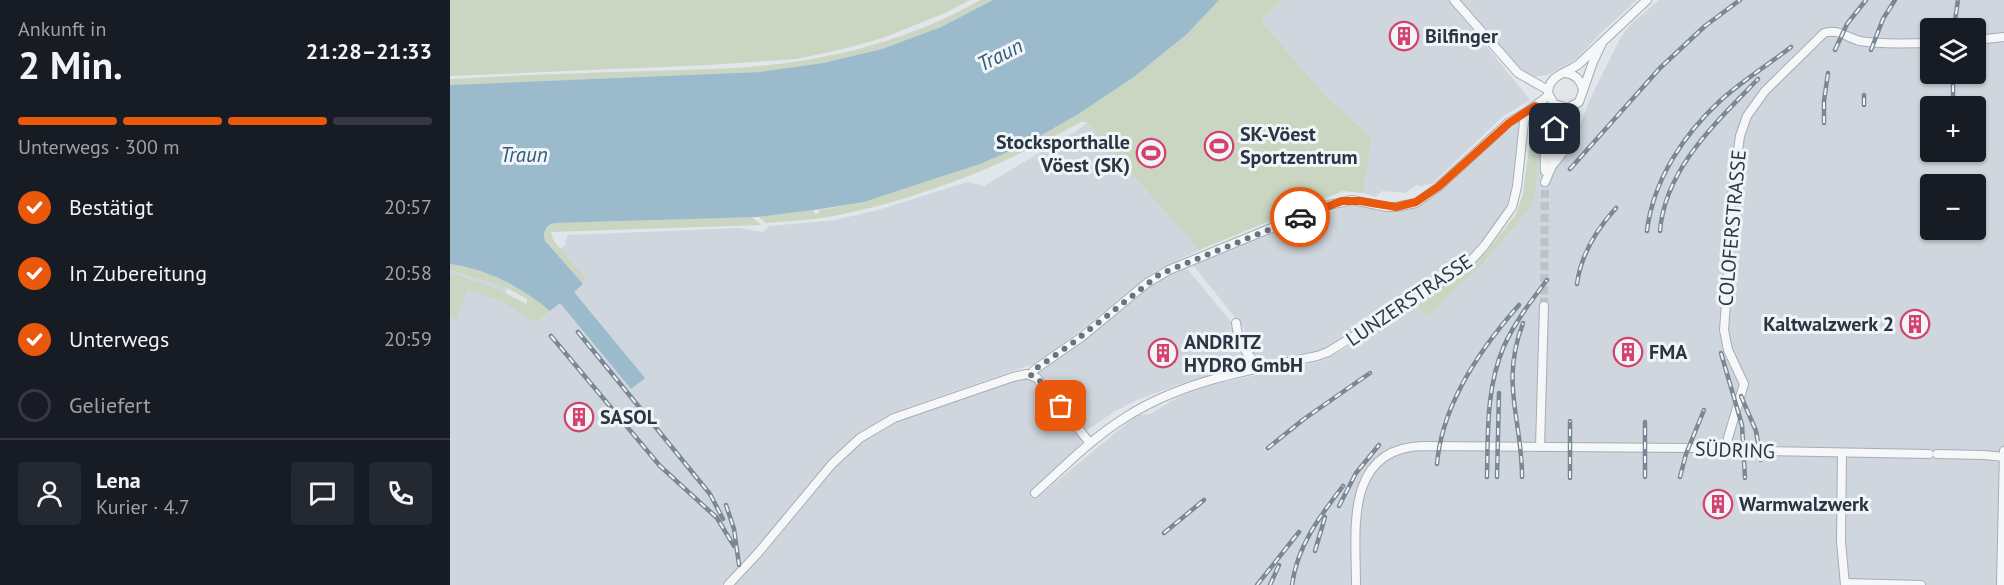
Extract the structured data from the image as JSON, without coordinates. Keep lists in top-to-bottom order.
{
  "streets": {
    "street": ["COLOFERSTRASSE", "LUNZERSTRASSE", "SÜDRING"]
  },
  "crossings": [
    ["COLOFERSTRASSE", "SÜDRING"]
  ],
  "water": ["Traun"],
  "places": {
    "building": [
      "Bilfinger",
      "Kaltwalzwerk 2",
      "FMA",
      "ANDRITZ HYDRO GmbH",
      "SASOL",
      "Warmwalzwerk"
    ],
    "sports": ["SK-Vöest Sportzentrum", "Stocksporthalle Vöest (SK)"]
  },
  "page": {
    "heading": ["2 Min.", "Ankunft in", "21:28–21:33"],
    "panel": ["Lena", "Kurier · 4.7"],
    "map_buttons": ["+", "−"],
    "bar": "Unterwegs · 300 m",
    "list": [
      ["Bestätigt", "20:57"],
      ["In Zubereitung", "20:58"],
      ["Unterwegs", "20:59"],
      "Geliefert"
    ]
  }
}
